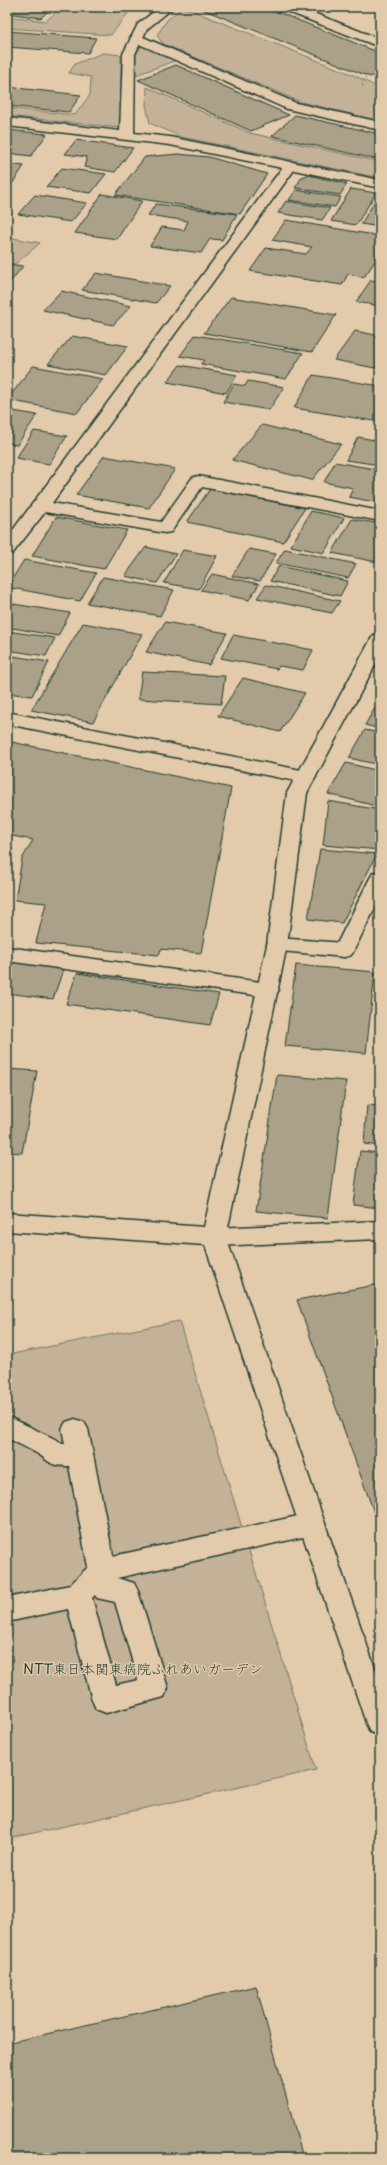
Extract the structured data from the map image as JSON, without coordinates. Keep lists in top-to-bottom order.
{
  "parks": ["NTT東日本関東病院ふれあいガーデン"]
}
